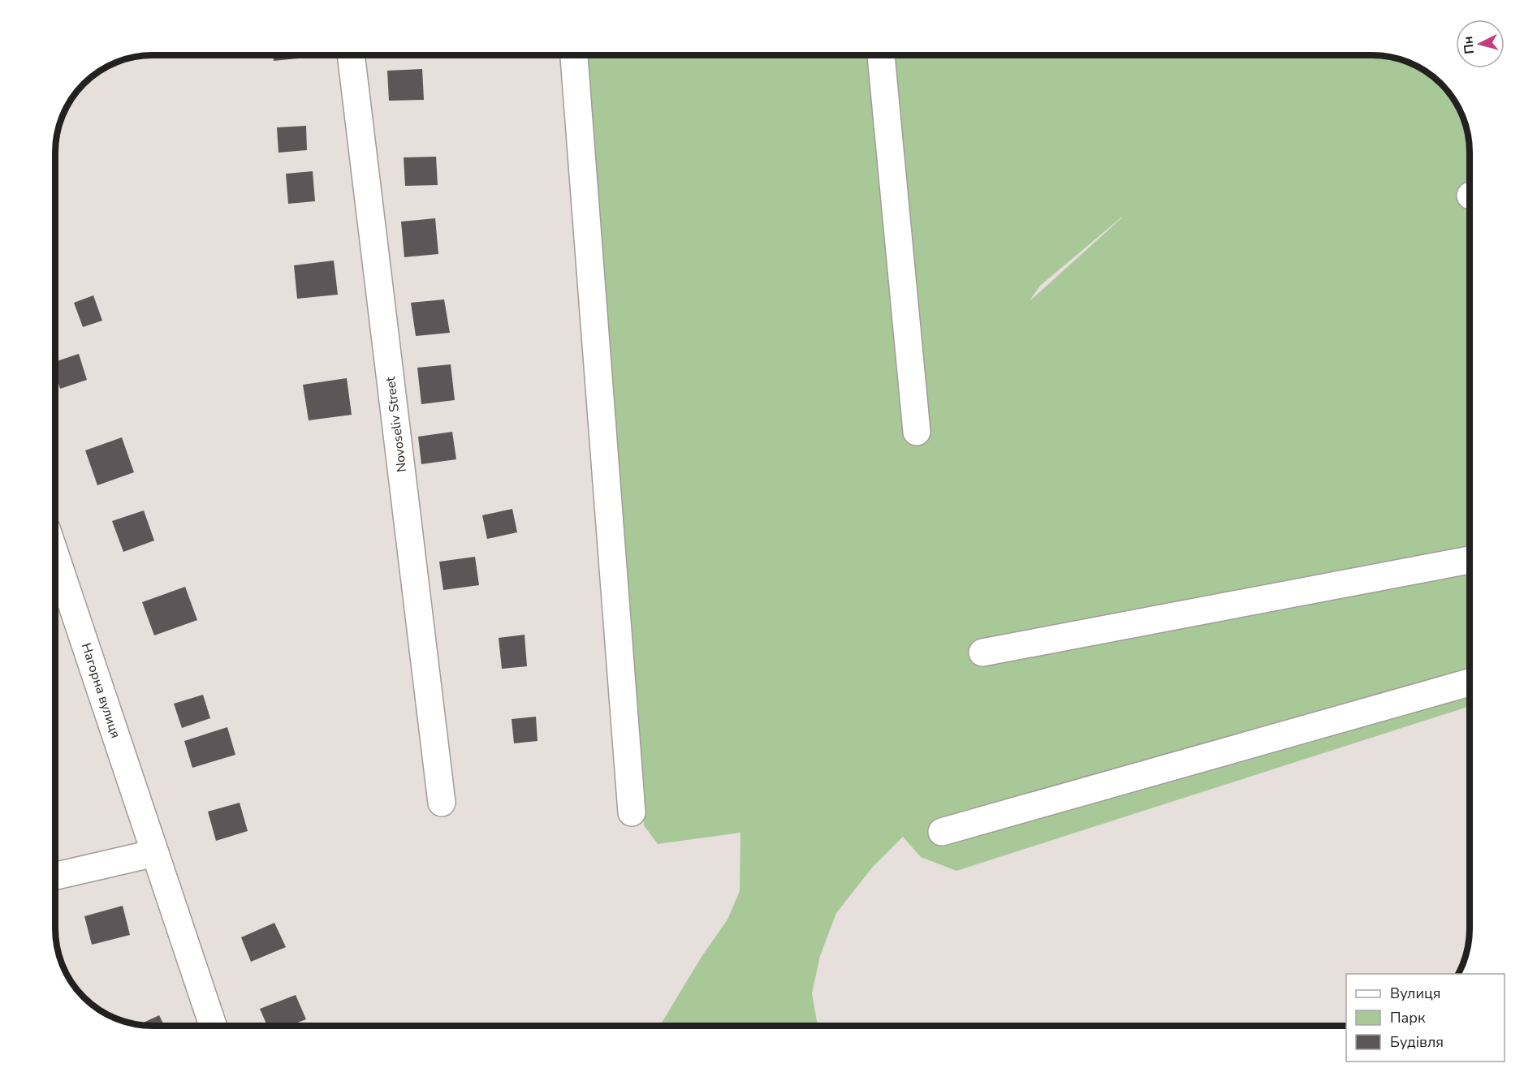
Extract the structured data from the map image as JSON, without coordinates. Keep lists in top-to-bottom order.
{
  "streets": {
    "street": ["Novoseliv Street", "Нагорна вулиця"]
  },
  "legend": ["Вулиця", "Парк", "Будівля"],
  "north": "left"
}
